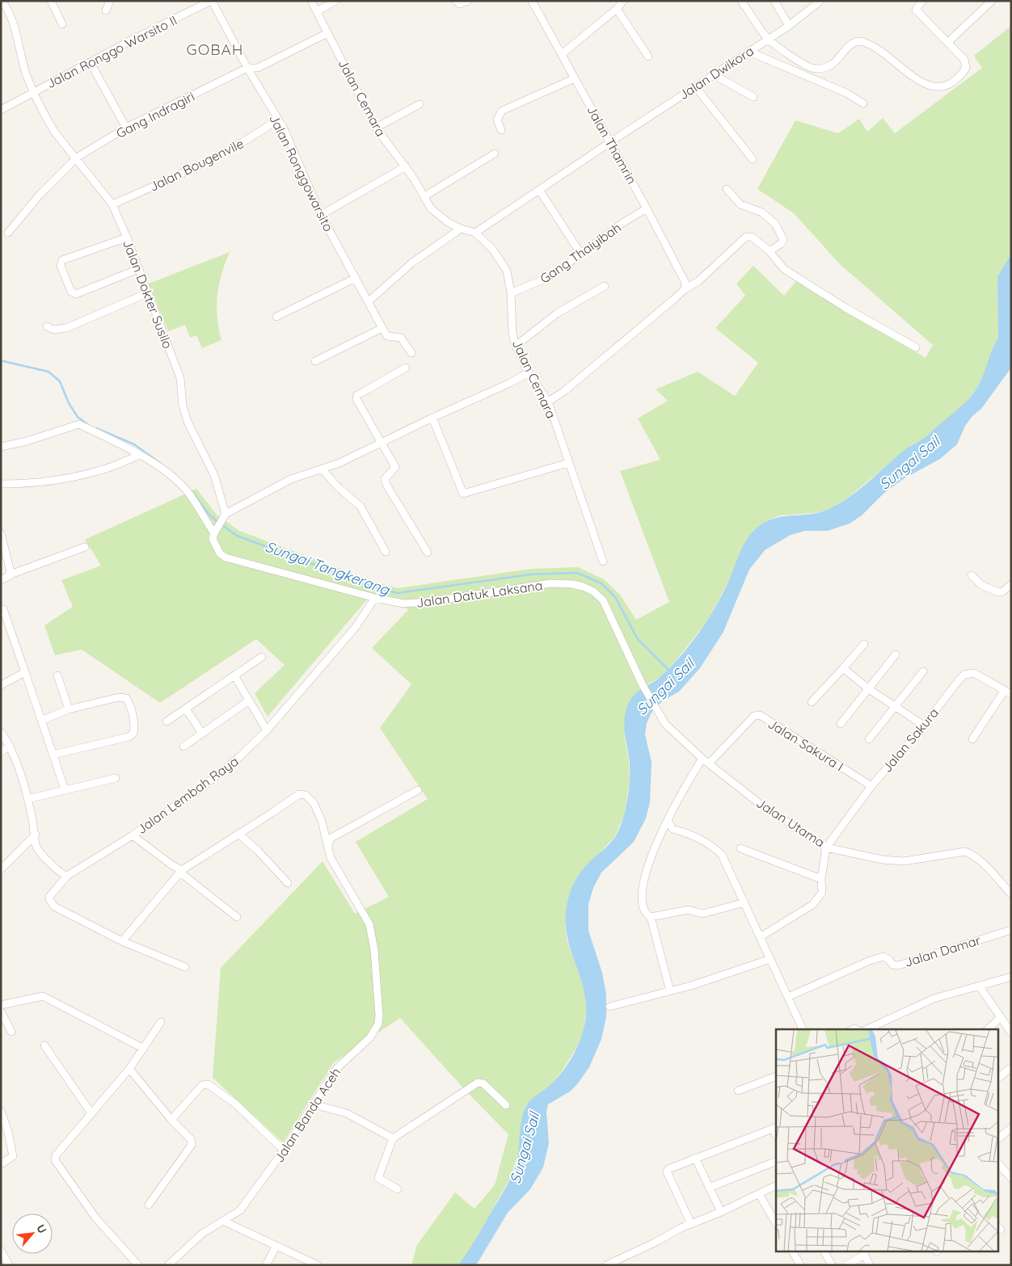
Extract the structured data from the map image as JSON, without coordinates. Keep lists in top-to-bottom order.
{
  "streets": {
    "street": [
      "Jalan Ronggo Warsito II",
      "Jalan Dwikora",
      "Jalan Cemara",
      "Gang Indragiri",
      "Jalan Thamrin",
      "Jalan Bougenvile",
      "Jalan Ronggowarsito",
      "Gang Thaiyibah",
      "Jalan Dokter Susilo",
      "Jalan Datuk Laksana",
      "Jalan Sakura",
      "Jalan Sakura I",
      "Jalan Lembah Raya",
      "Jalan Utama",
      "Jalan Damar",
      "Jalan Banda Aceh"
    ]
  },
  "crossings": [
    ["Jalan Ronggo Warsito II", "Jalan Ronggowarsito"],
    ["Jalan Ronggo Warsito II", "Jalan Dokter Susilo"],
    ["Jalan Dwikora", "Jalan Thamrin"],
    ["Jalan Cemara", "Gang Indragiri"],
    ["Jalan Cemara", "Gang Thaiyibah"],
    ["Gang Indragiri", "Jalan Ronggowarsito"],
    ["Gang Indragiri", "Jalan Dokter Susilo"],
    ["Jalan Thamrin", "Gang Thaiyibah"],
    ["Jalan Bougenvile", "Jalan Ronggowarsito"],
    ["Jalan Bougenvile", "Jalan Dokter Susilo"],
    ["Jalan Datuk Laksana", "Jalan Lembah Raya"],
    ["Jalan Datuk Laksana", "Jalan Utama"],
    ["Jalan Sakura", "Jalan Sakura I"],
    ["Jalan Sakura", "Jalan Utama"],
    ["Jalan Sakura I", "Jalan Utama"],
    ["Jalan Lembah Raya", "Jalan Banda Aceh"]
  ],
  "districts": ["GOBAH"],
  "water": ["Sungai Sail", "Sungai Tangkerang"],
  "north": "top right"
}
